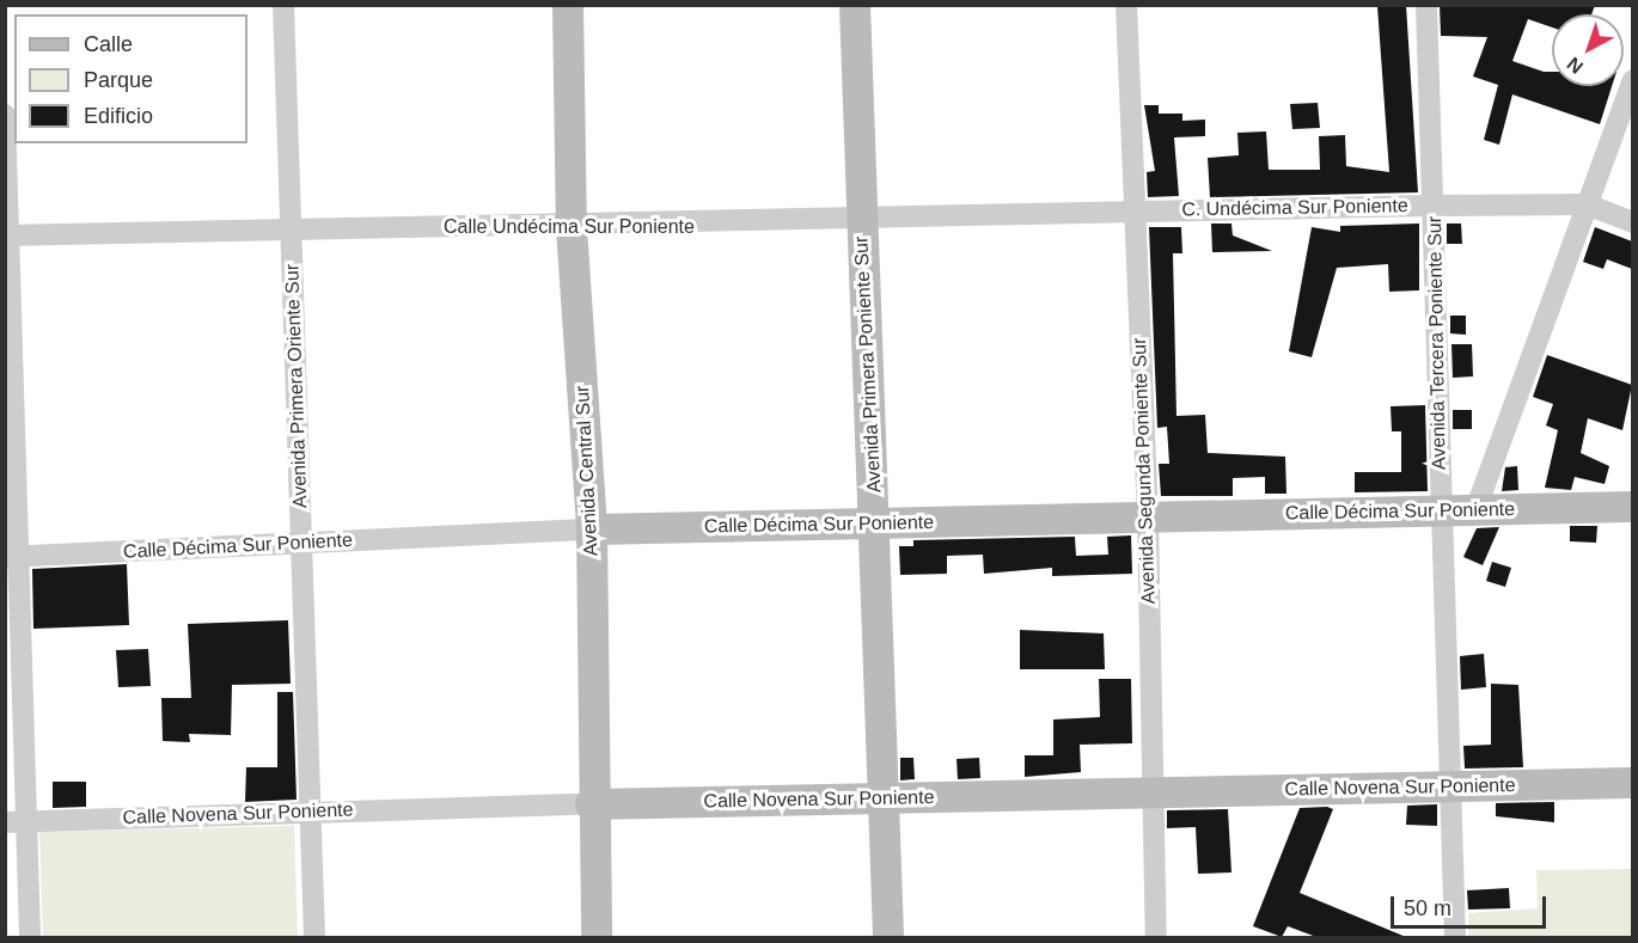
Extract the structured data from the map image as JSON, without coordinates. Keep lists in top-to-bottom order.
{
  "streets": {
    "street": [
      "C. Undécima Sur Poniente",
      "Calle Undécima Sur Poniente",
      "Avenida Tercera Poniente Sur",
      "Avenida Primera Poniente Sur",
      "Avenida Primera Oriente Sur",
      "Avenida Central Sur",
      "Avenida Segunda Poniente Sur",
      "Calle Décima Sur Poniente",
      "Calle Novena Sur Poniente"
    ]
  },
  "crossings": [
    ["C. Undécima Sur Poniente", "Calle Undécima Sur Poniente"],
    ["C. Undécima Sur Poniente", "Avenida Tercera Poniente Sur"],
    ["C. Undécima Sur Poniente", "Avenida Segunda Poniente Sur"],
    ["Calle Undécima Sur Poniente", "Avenida Primera Poniente Sur"],
    ["Calle Undécima Sur Poniente", "Avenida Primera Oriente Sur"],
    ["Calle Undécima Sur Poniente", "Avenida Central Sur"],
    ["Calle Undécima Sur Poniente", "Avenida Segunda Poniente Sur"],
    ["Avenida Tercera Poniente Sur", "Calle Décima Sur Poniente"],
    ["Avenida Tercera Poniente Sur", "Calle Novena Sur Poniente"],
    ["Avenida Primera Poniente Sur", "Calle Décima Sur Poniente"],
    ["Avenida Primera Poniente Sur", "Calle Novena Sur Poniente"],
    ["Avenida Primera Oriente Sur", "Calle Décima Sur Poniente"],
    ["Avenida Primera Oriente Sur", "Calle Novena Sur Poniente"],
    ["Avenida Central Sur", "Calle Décima Sur Poniente"],
    ["Avenida Central Sur", "Calle Novena Sur Poniente"],
    ["Avenida Segunda Poniente Sur", "Calle Décima Sur Poniente"],
    ["Avenida Segunda Poniente Sur", "Calle Novena Sur Poniente"]
  ],
  "legend": ["Calle", "Parque", "Edificio"],
  "scale_bar": "50 m",
  "north": "bottom left"
}
